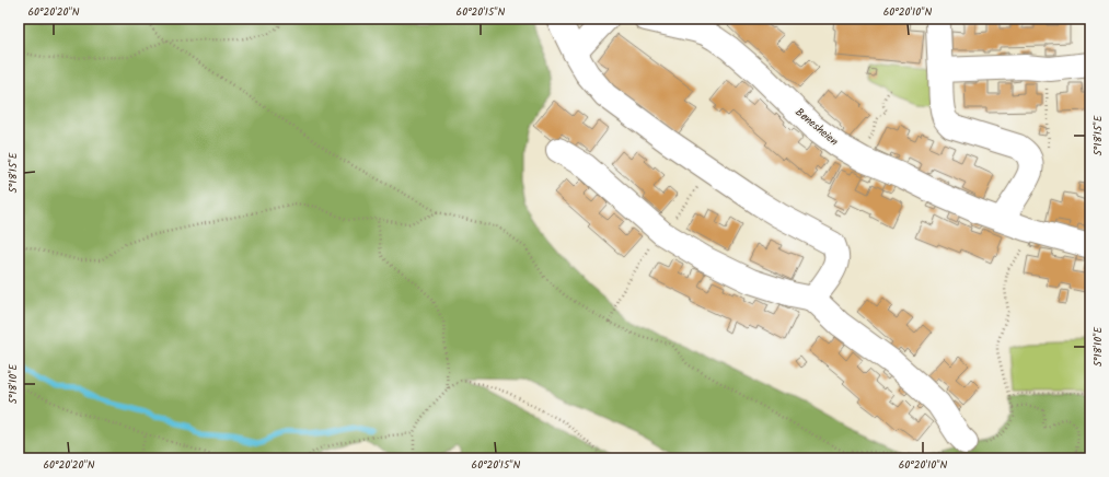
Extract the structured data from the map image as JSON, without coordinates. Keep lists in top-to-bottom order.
{
  "streets": {
    "street": ["Bønesheien"]
  },
  "coordinates": [
    "60°20'20\"N",
    "60°20'15\"N",
    "60°20'10\"N",
    "5°18'15\"E",
    "5°18'10\"E"
  ]
}
